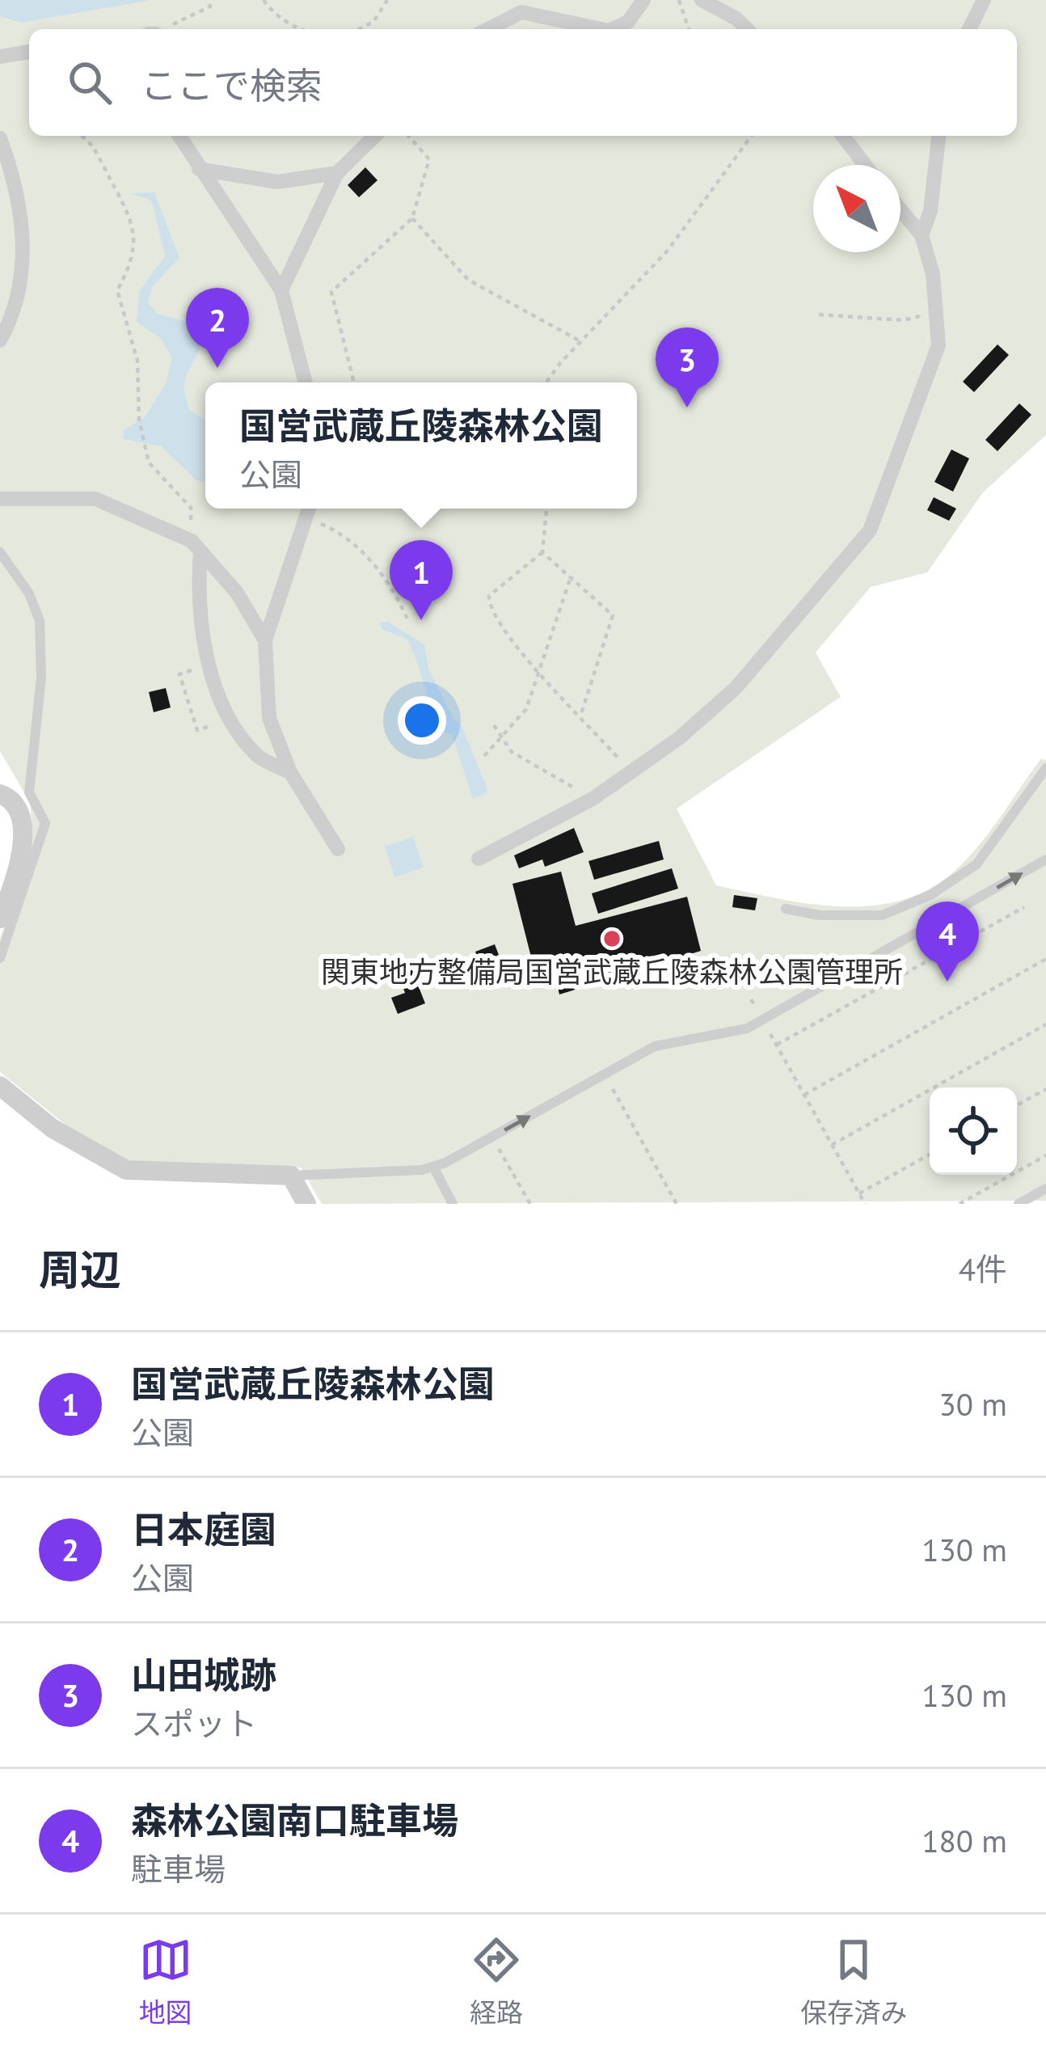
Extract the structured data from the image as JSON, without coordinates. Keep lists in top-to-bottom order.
{
  "places": ["関東地方整備局国営武蔵丘陵森林公園管理所"],
  "north": "top left",
  "page": {
    "search": "ここで検索",
    "pins": [
      "2",
      "3",
      "1",
      "4"
    ],
    "popup": ["国営武蔵丘陵森林公園", "公園"],
    "heading": ["周辺", "4件"],
    "list": [
      {
        "mark": "1",
        "name": "国営武蔵丘陵森林公園",
        "note": "公園",
        "value": "30 m"
      },
      {
        "mark": "2",
        "name": "日本庭園",
        "note": "公園",
        "value": "130 m"
      },
      {
        "mark": "3",
        "name": "山田城跡",
        "note": "スポット",
        "value": "130 m"
      },
      {
        "mark": "4",
        "name": "森林公園南口駐車場",
        "note": "駐車場",
        "value": "180 m"
      }
    ],
    "nav": ["地図", "経路", "保存済み"]
  }
}
